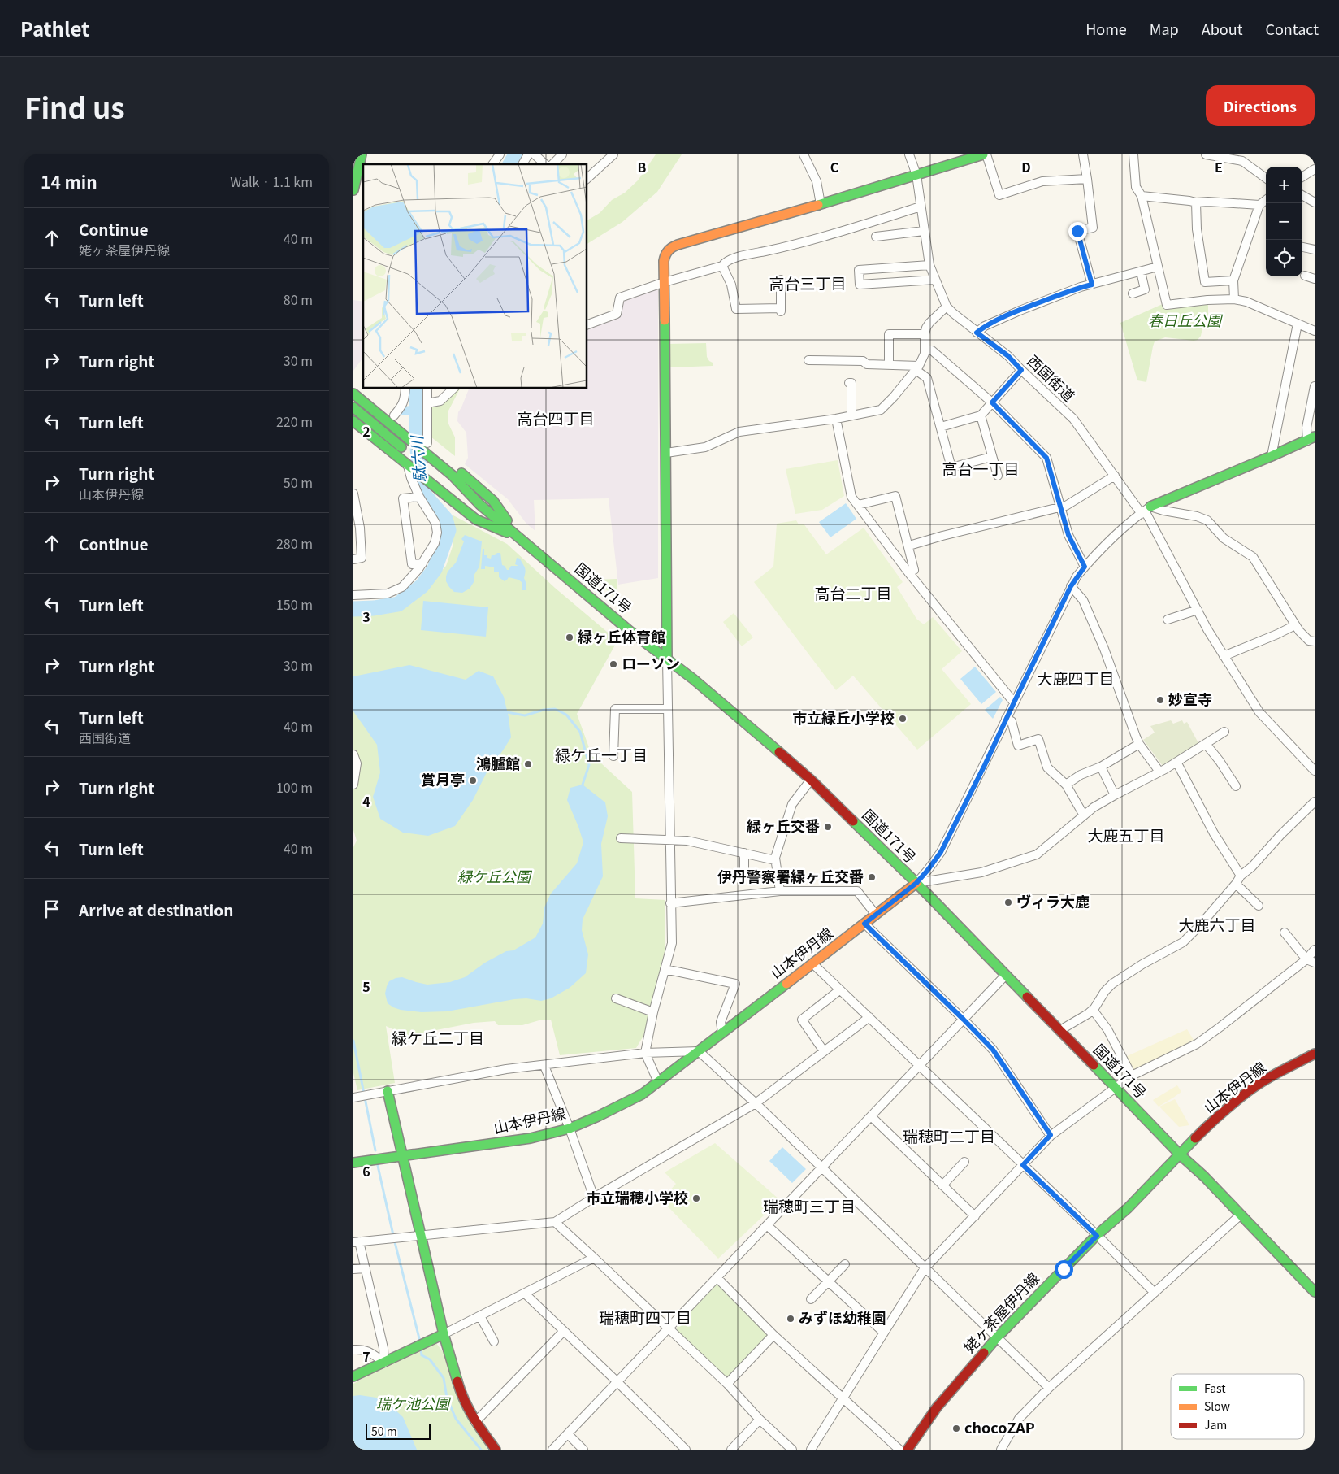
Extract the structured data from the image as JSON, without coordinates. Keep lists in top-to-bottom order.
{
  "streets": {
    "main road": ["国道171号", "山本伊丹線", "姥ヶ茶屋伊丹線"],
    "street": ["西国街道"]
  },
  "crossings": [
    ["国道171号", "山本伊丹線"],
    ["国道171号", "姥ヶ茶屋伊丹線"],
    ["山本伊丹線", "姥ヶ茶屋伊丹線"]
  ],
  "districts": [
    "高台三丁目",
    "高台四丁目",
    "高台一丁目",
    "高台二丁目",
    "大鹿四丁目",
    "緑ケ丘一丁目",
    "大鹿五丁目",
    "大鹿六丁目",
    "緑ケ丘二丁目",
    "瑞穂町二丁目",
    "瑞穂町三丁目",
    "瑞穂町四丁目"
  ],
  "water": ["駄六川"],
  "parks": ["春日丘公園", "緑ケ丘公園", "瑞ケ池公園"],
  "places": [
    "緑ヶ丘体育館",
    "ローソン",
    "妙宣寺",
    "市立緑丘小学校",
    "鴻臚館",
    "賞月亭",
    "緑ヶ丘交番",
    "伊丹警察署緑ヶ丘交番",
    "ヴィラ大鹿",
    "市立瑞穂小学校",
    "みずほ幼稚園",
    "chocoZAP"
  ],
  "legend": ["Fast", "Slow", "Jam"],
  "scale_bar": "50 m",
  "page": {
    "header": "Pathlet",
    "nav": [
      "Home",
      "Map",
      "About",
      "Contact"
    ],
    "title": "Find us",
    "buttons": "Directions",
    "heading": ["14 min", "Walk · 1.1 km"],
    "map_buttons": ["+", "−"],
    "list": [
      ["Continue", "姥ヶ茶屋伊丹線", "40 m"],
      ["Turn left", "80 m"],
      ["Turn right", "30 m"],
      ["Turn left", "220 m"],
      ["Turn right", "山本伊丹線", "50 m"],
      ["Continue", "280 m"],
      ["Turn left", "150 m"],
      ["Turn right", "30 m"],
      ["Turn left", "西国街道", "40 m"],
      ["Turn right", "100 m"],
      ["Turn left", "40 m"],
      "Arrive at destination"
    ],
    "scale": "50 m"
  },
  "grid": {
    "columns": [
      "B",
      "C",
      "D",
      "E"
    ],
    "rows": [
      "2",
      "3",
      "4",
      "5",
      "6",
      "7"
    ]
  }
}
